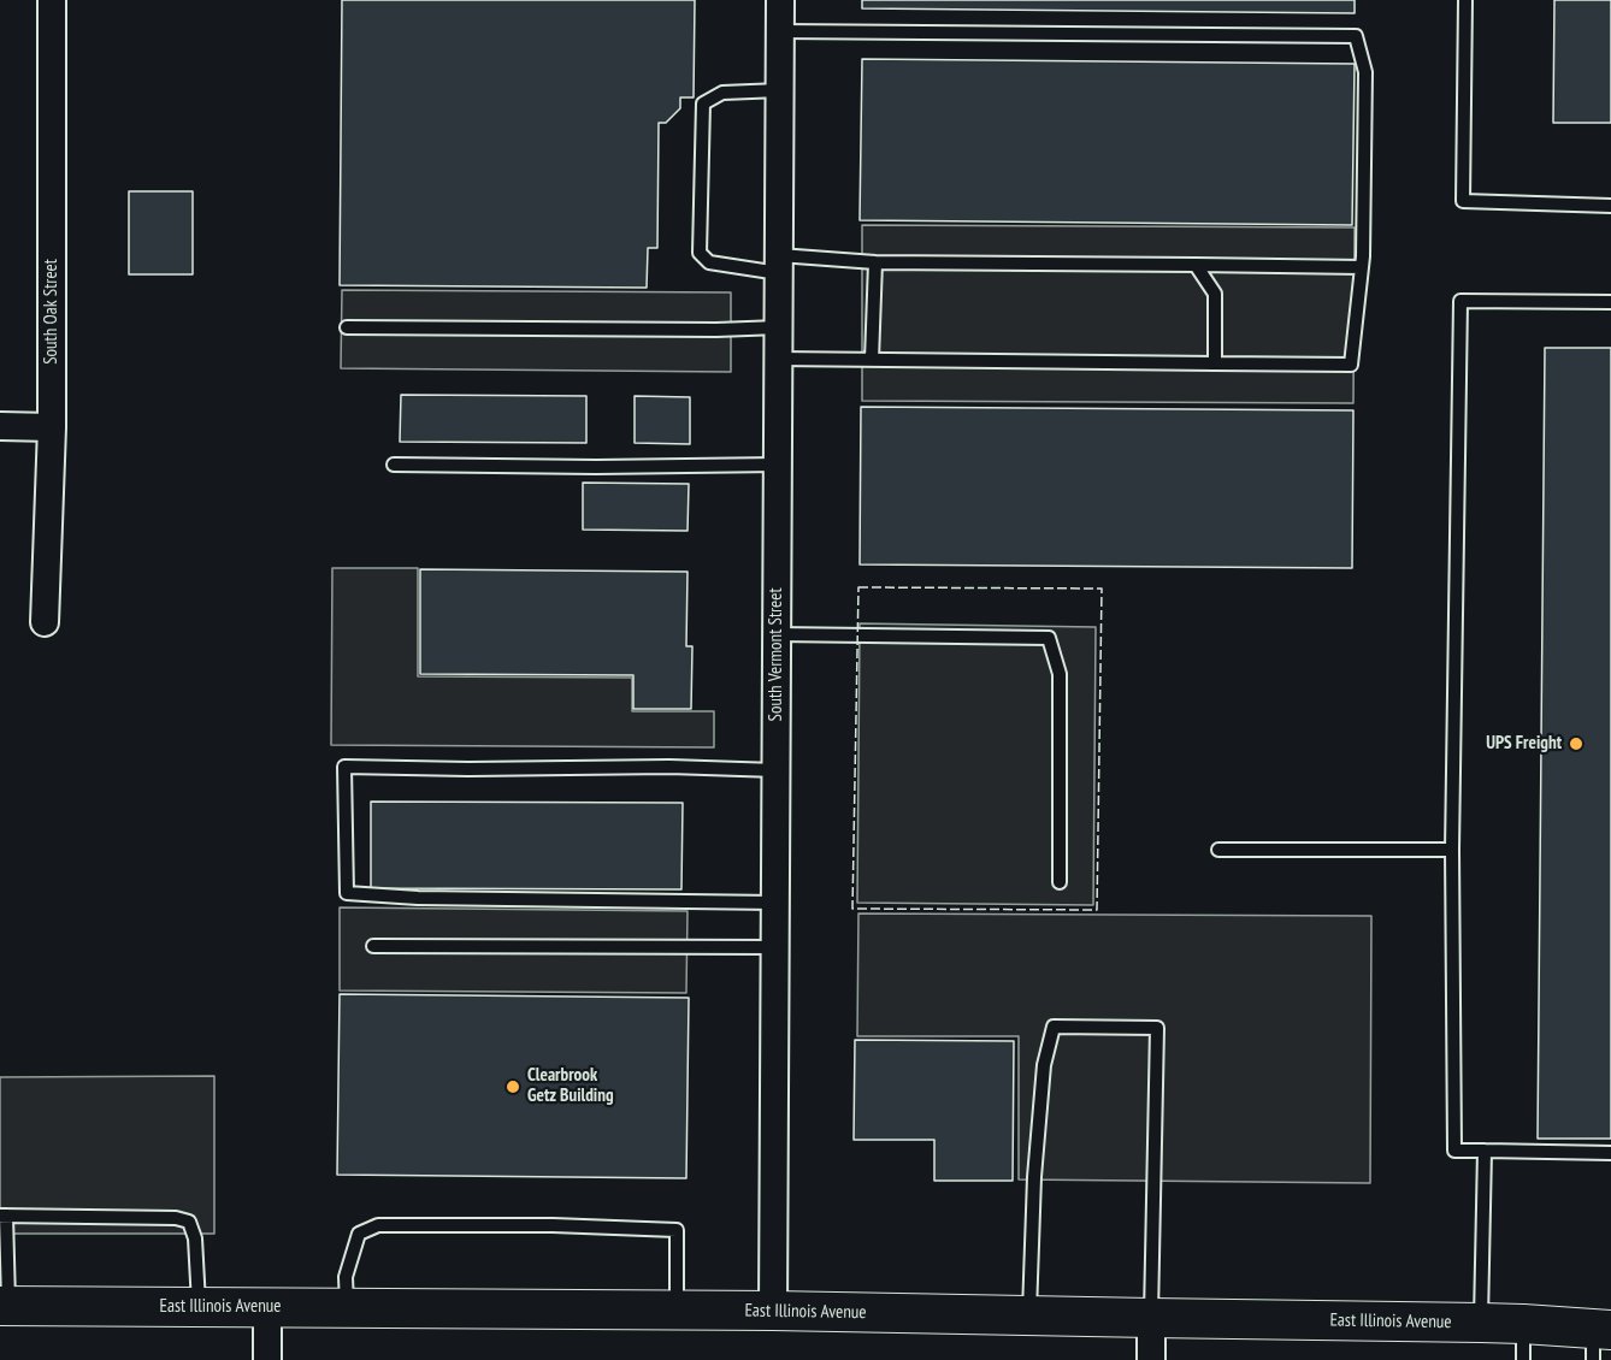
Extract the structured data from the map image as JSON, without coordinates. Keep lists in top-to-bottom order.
{
  "streets": {
    "main road": ["East Illinois Avenue"],
    "street": ["South Oak Street", "South Vermont Street"]
  },
  "crossings": [
    ["South Vermont Street", "East Illinois Avenue"]
  ],
  "places": ["UPS Freight", "Clearbrook Getz Building"]
}
